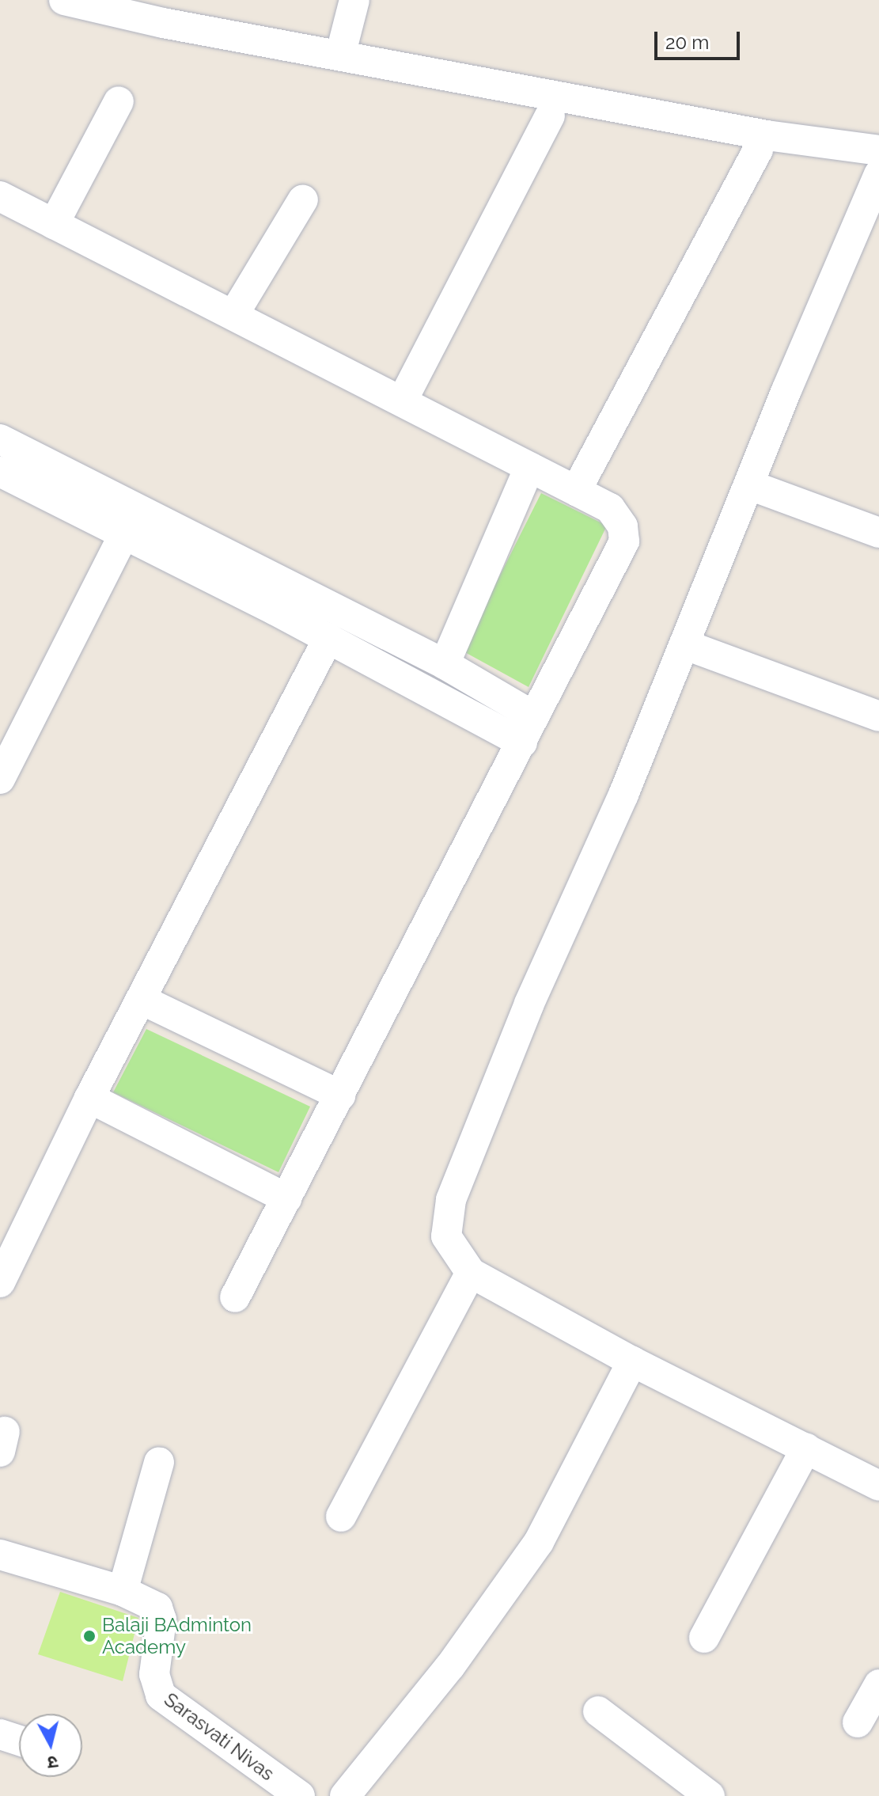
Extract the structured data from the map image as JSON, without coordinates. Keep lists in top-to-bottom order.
{
  "streets": {
    "street": ["Sarasvati Nivas"]
  },
  "places": ["Balaji BAdminton Academy"],
  "scale_bar": "20 m",
  "north": "bottom"
}
